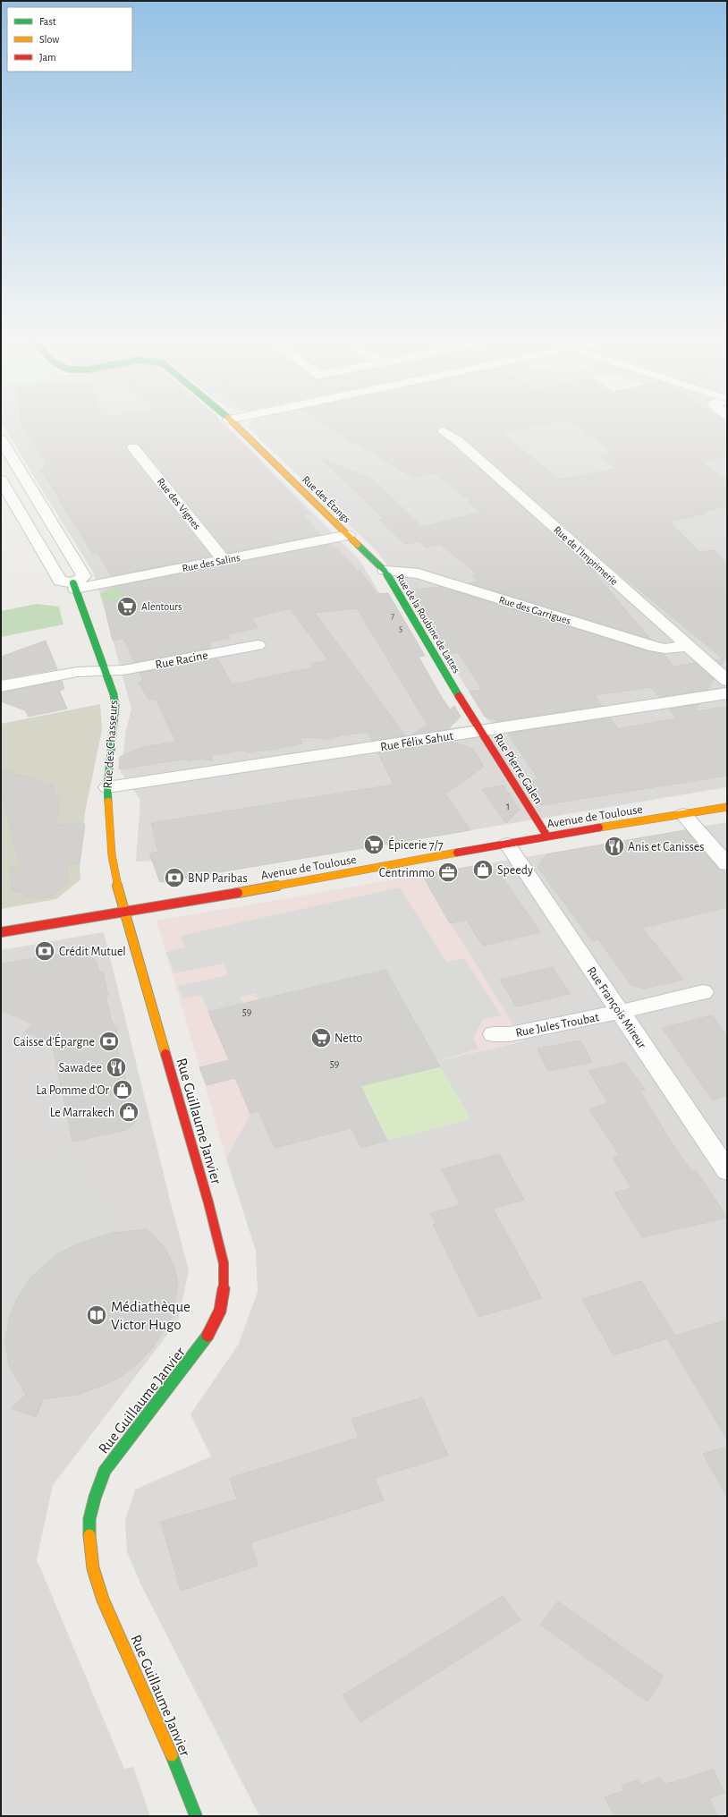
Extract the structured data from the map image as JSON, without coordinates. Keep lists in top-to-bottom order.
{
  "streets": {
    "street": [
      "Rue des Étangs",
      "Rue des Vignes",
      "Rue de l'Imprimerie",
      "Rue des Salins",
      "Rue des Garrigues",
      "Rue de la Roubine de Lattes",
      "Rue Racine",
      "Rue Félix Sahut",
      "Rue des Chasseurs",
      "Rue Pierre Galen",
      "Avenue de Toulouse",
      "Rue François Mireur",
      "Rue Jules Troubat",
      "Rue Guillaume Janvier"
    ]
  },
  "crossings": [
    ["Rue des Étangs", "Rue des Salins"],
    ["Rue des Étangs", "Rue de la Roubine de Lattes"],
    ["Rue des Vignes", "Rue des Salins"],
    ["Rue de l'Imprimerie", "Rue des Garrigues"],
    ["Rue des Salins", "Rue de la Roubine de Lattes"],
    ["Rue des Salins", "Rue des Chasseurs"],
    ["Rue des Garrigues", "Rue de la Roubine de Lattes"],
    ["Rue de la Roubine de Lattes", "Rue Félix Sahut"],
    ["Rue de la Roubine de Lattes", "Rue Pierre Galen"],
    ["Rue Racine", "Rue des Chasseurs"],
    ["Rue Félix Sahut", "Rue des Chasseurs"],
    ["Rue Félix Sahut", "Rue Pierre Galen"],
    ["Rue des Chasseurs", "Avenue de Toulouse"],
    ["Rue des Chasseurs", "Rue Guillaume Janvier"],
    ["Rue Pierre Galen", "Avenue de Toulouse"],
    ["Avenue de Toulouse", "Rue François Mireur"],
    ["Avenue de Toulouse", "Rue Guillaume Janvier"],
    ["Rue François Mireur", "Rue Jules Troubat"]
  ],
  "places": {
    "supermarket": ["Alentours", "Épicerie 7/7", "Netto"],
    "restaurant": ["Anis et Canisses", "Sawadee"],
    "shop": ["Speedy", "La Pomme d'Or", "Le Marrakech"],
    "office": ["Centrimmo"],
    "bank": ["BNP Paribas", "Crédit Mutuel", "Caisse d'Épargne"],
    "library": ["Médiathèque Victor Hugo"]
  },
  "house_numbers": [
    "7",
    "5",
    "1",
    "59",
    "59"
  ],
  "legend": ["Fast", "Slow", "Jam"]
}
